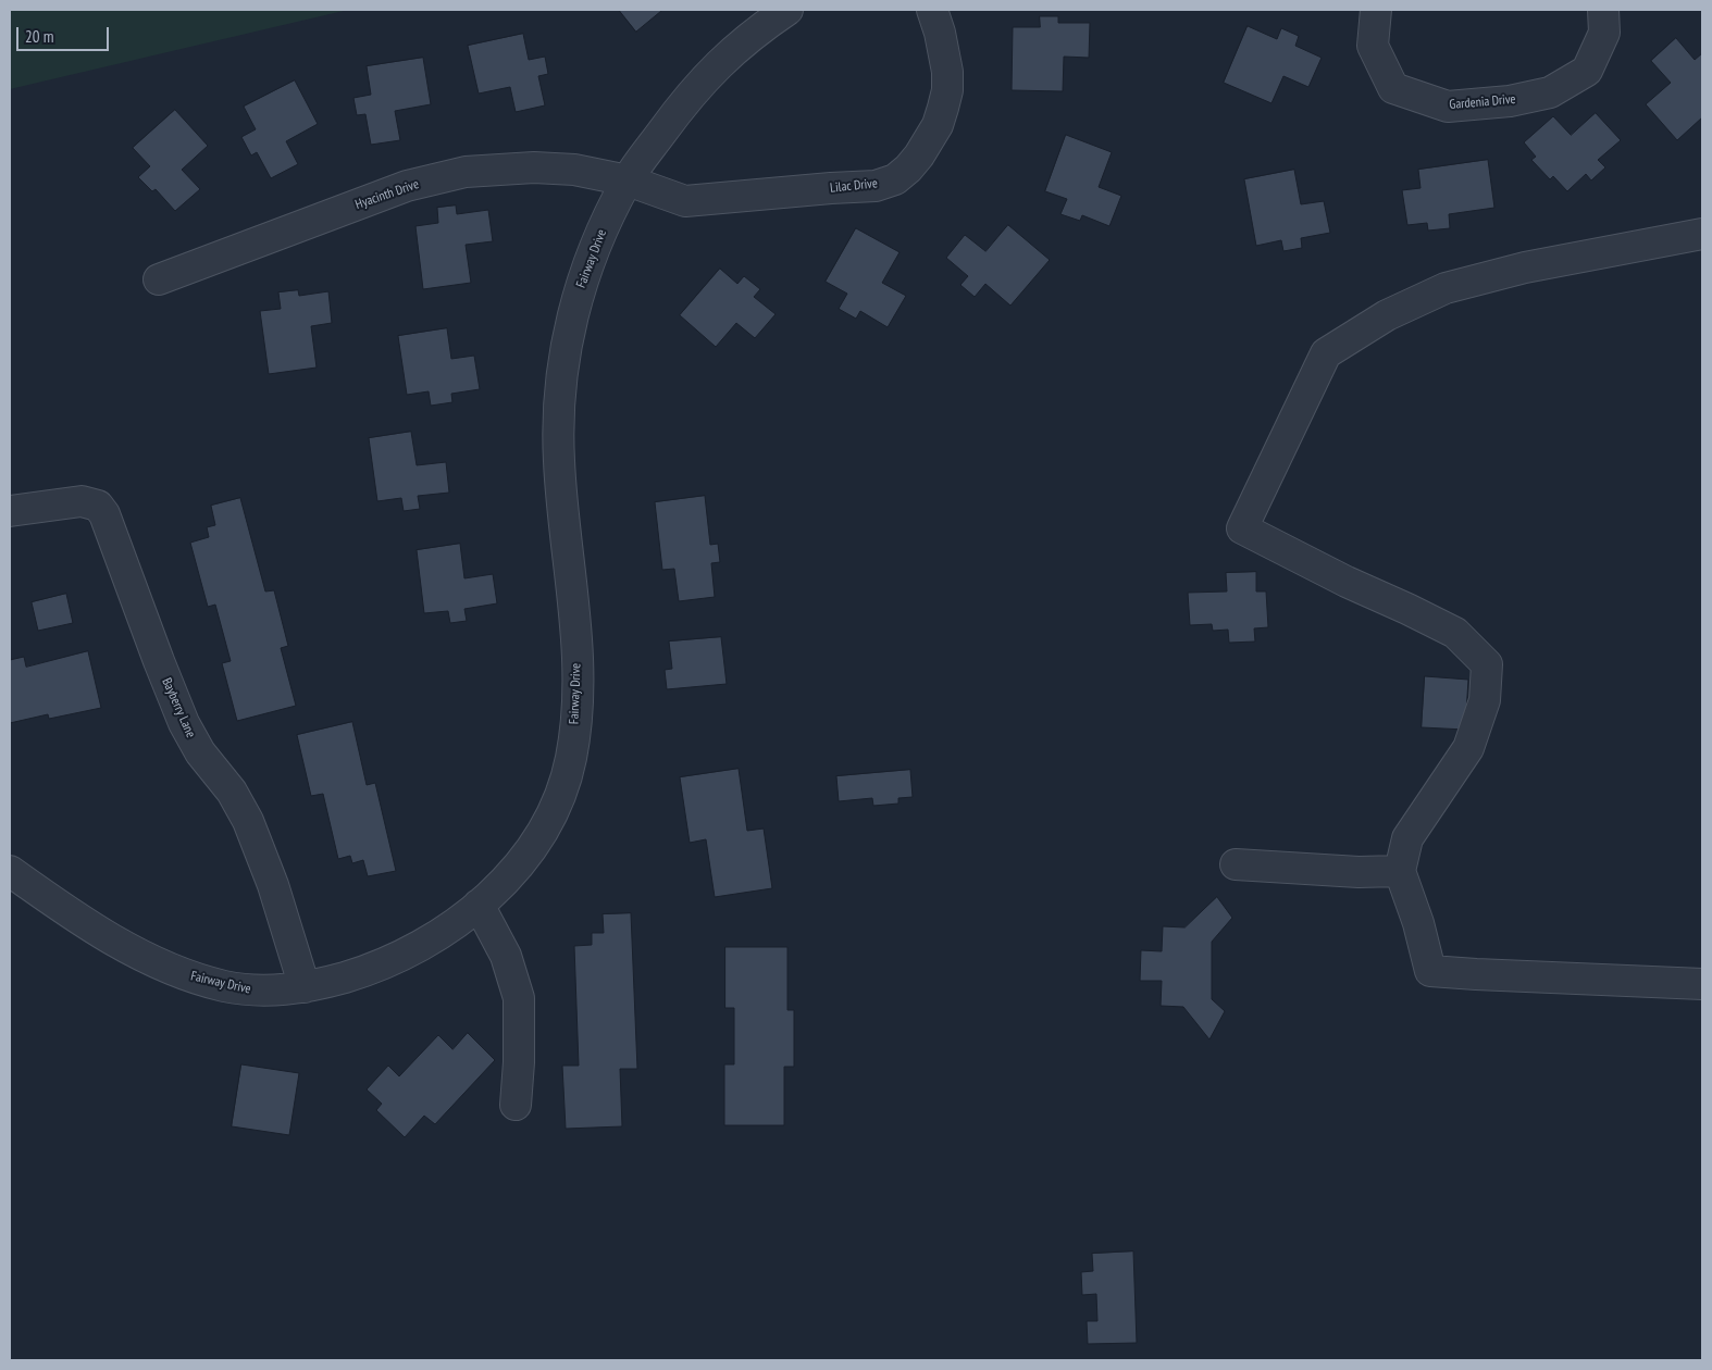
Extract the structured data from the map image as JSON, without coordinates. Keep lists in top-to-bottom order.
{
  "streets": {
    "street": [
      "Gardenia Drive",
      "Lilac Drive",
      "Hyacinth Drive",
      "Fairway Drive",
      "Bayberry Lane"
    ]
  },
  "crossings": [
    ["Lilac Drive", "Hyacinth Drive"],
    ["Lilac Drive", "Fairway Drive"],
    ["Hyacinth Drive", "Fairway Drive"],
    ["Fairway Drive", "Bayberry Lane"]
  ],
  "scale_bar": "20 m"
}
